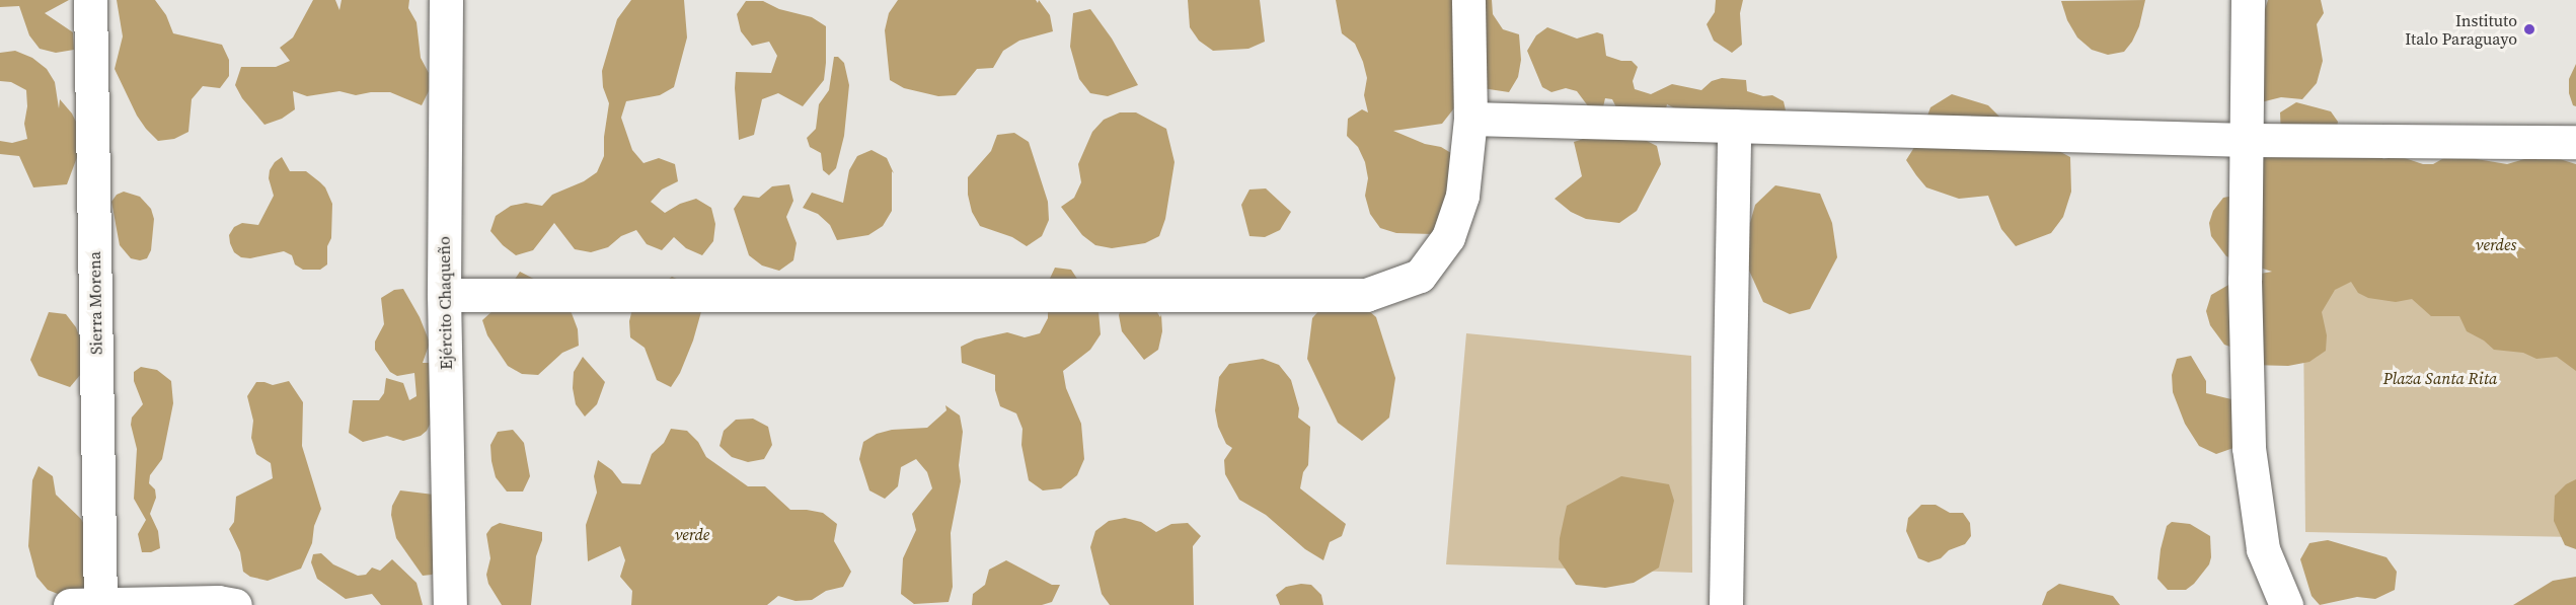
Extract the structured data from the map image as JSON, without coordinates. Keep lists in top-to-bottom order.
{
  "streets": {
    "street": ["Sierra Morena", "Ejército Chaqueño"]
  },
  "parks": ["verdes", "Plaza Santa Rita", "verde"],
  "places": ["Instituto Italo Paraguayo"]
}
